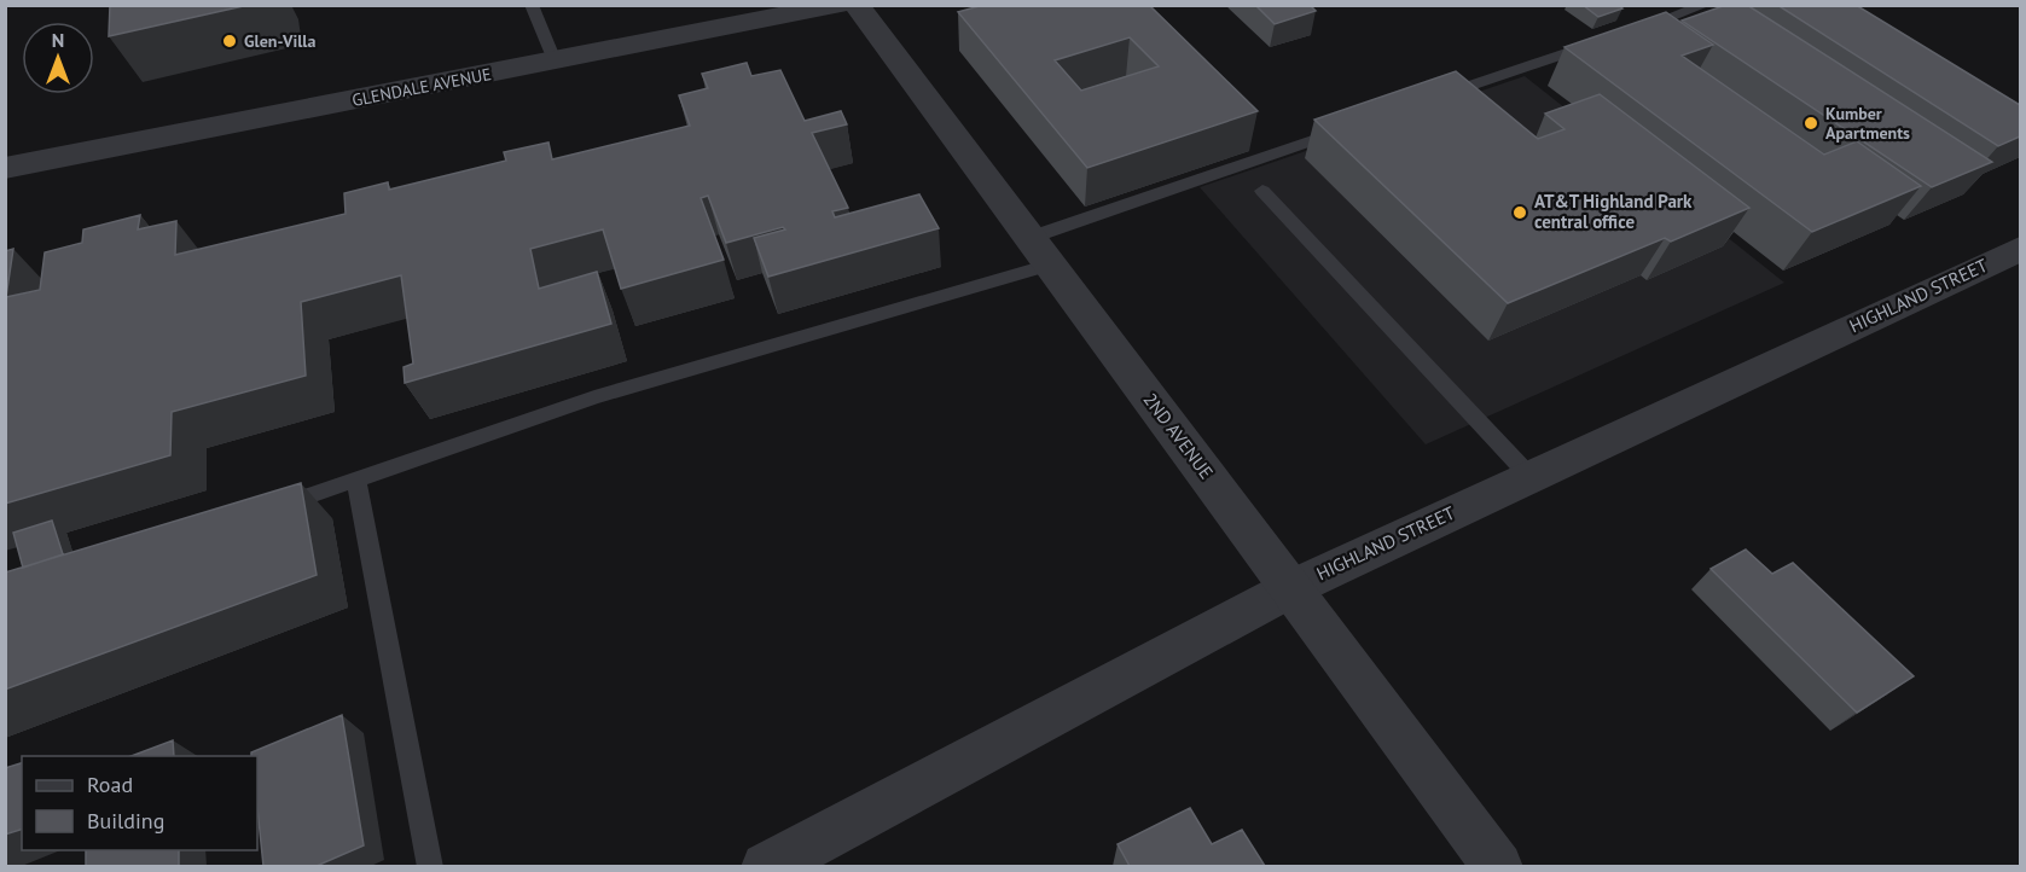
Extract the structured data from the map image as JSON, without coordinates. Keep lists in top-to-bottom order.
{
  "streets": {
    "street": ["GLENDALE AVENUE", "HIGHLAND STREET", "2ND AVENUE"]
  },
  "crossings": [
    ["HIGHLAND STREET", "2ND AVENUE"]
  ],
  "places": ["Glen-Villa", "Kumber Apartments", "AT&T Highland Park central office"],
  "legend": ["Road", "Building"],
  "north": "top"
}
